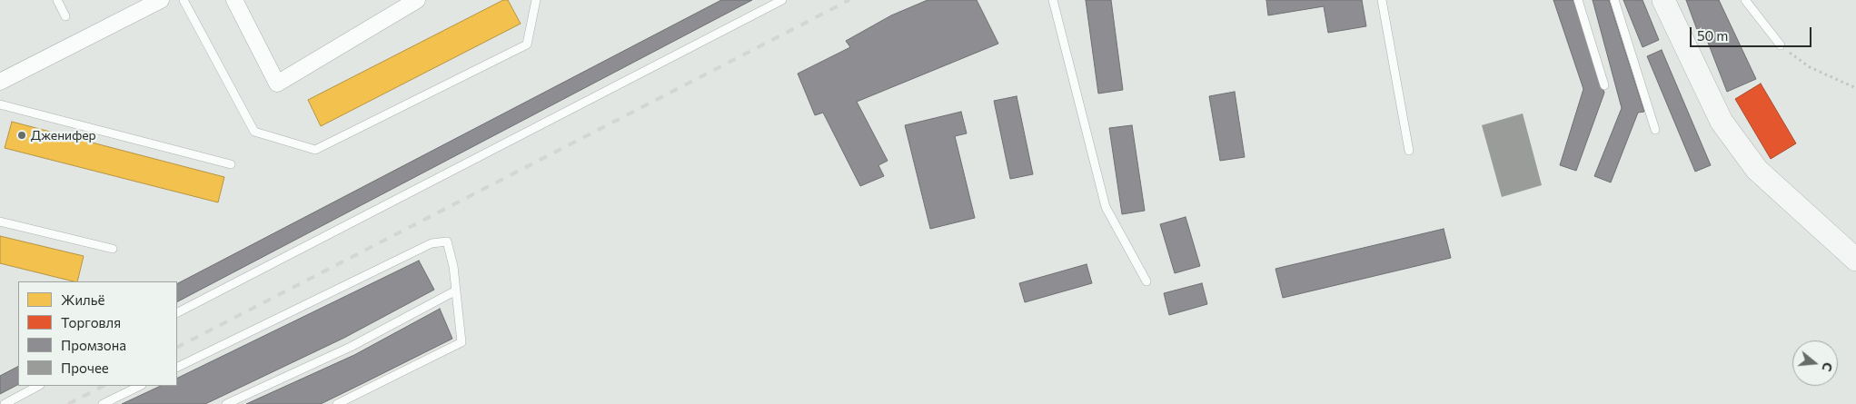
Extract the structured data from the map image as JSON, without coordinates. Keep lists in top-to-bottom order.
{
  "places": ["Дженифер"],
  "legend": [
    "Жильё",
    "Торговля",
    "Промзона",
    "Прочее"
  ],
  "scale_bar": "50 m",
  "north": "right"
}
